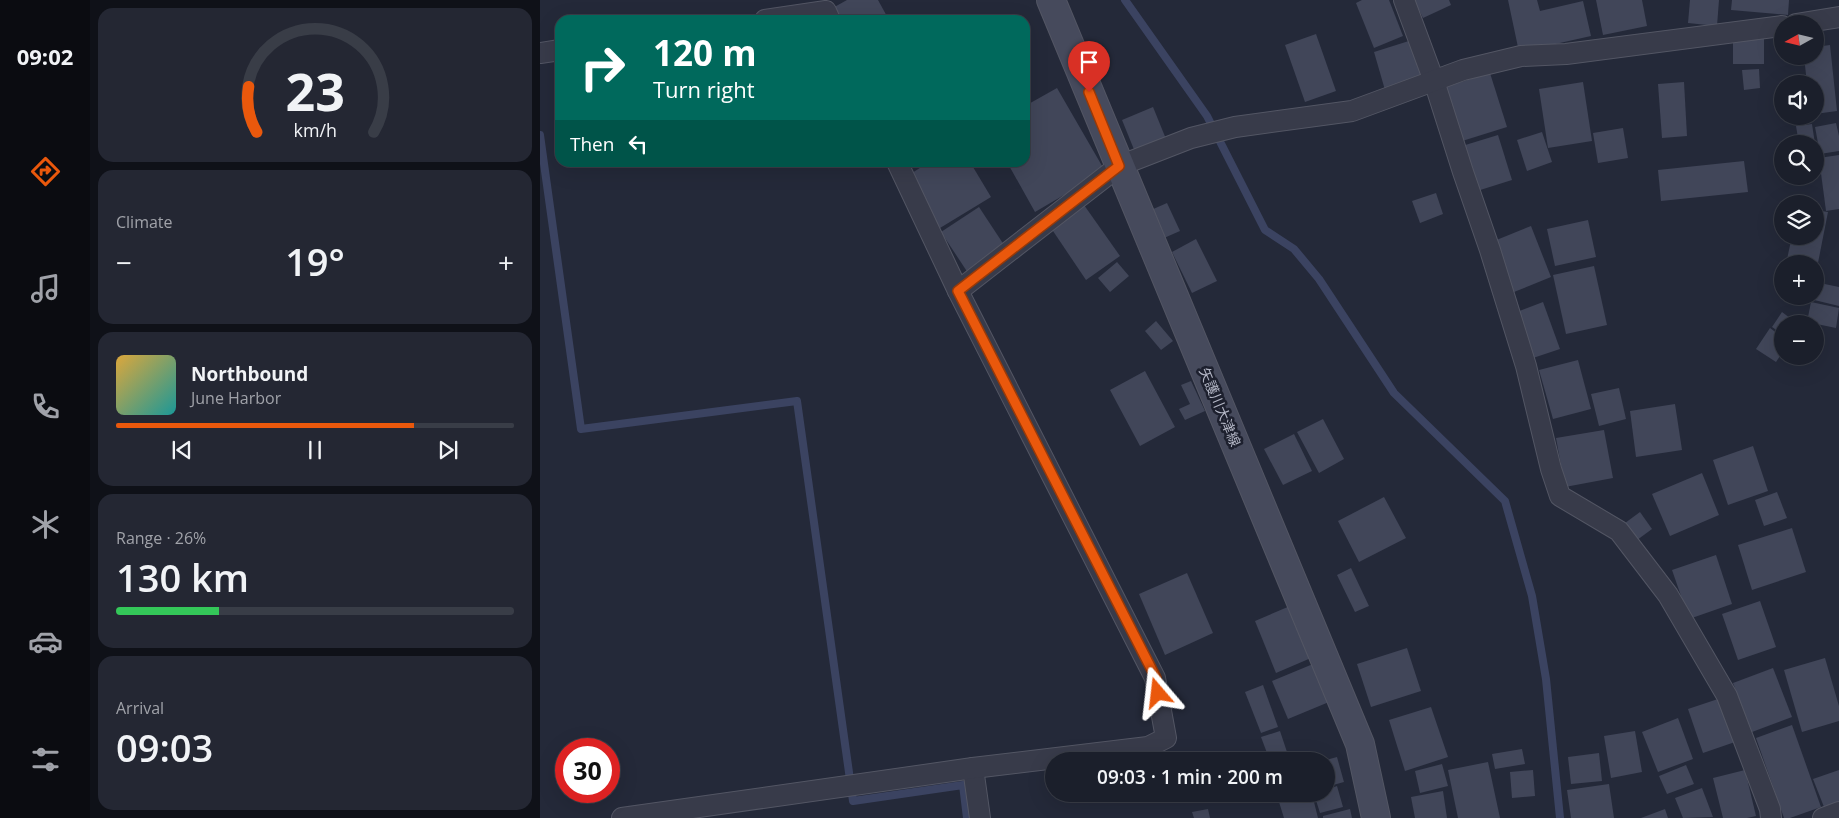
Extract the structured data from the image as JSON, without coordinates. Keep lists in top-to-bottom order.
{
  "streets": {
    "main road": ["矢護川大津線"]
  },
  "north": "left",
  "page": {
    "tabs": "09:02",
    "map_buttons": ["+", "−"],
    "turn": ["120 m", "Turn right"],
    "then": "Then",
    "tile": [
      "Climate",
      ["Range · 26%", "130 km"],
      ["Arrival", "09:03"]
    ],
    "heat": ["−", "19°", "+"],
    "song": ["Northbound", "June Harbor"],
    "limit": "30",
    "trip": "09:03 · 1 min · 200 m",
    "gauge": ["23", "km/h"]
  }
}
